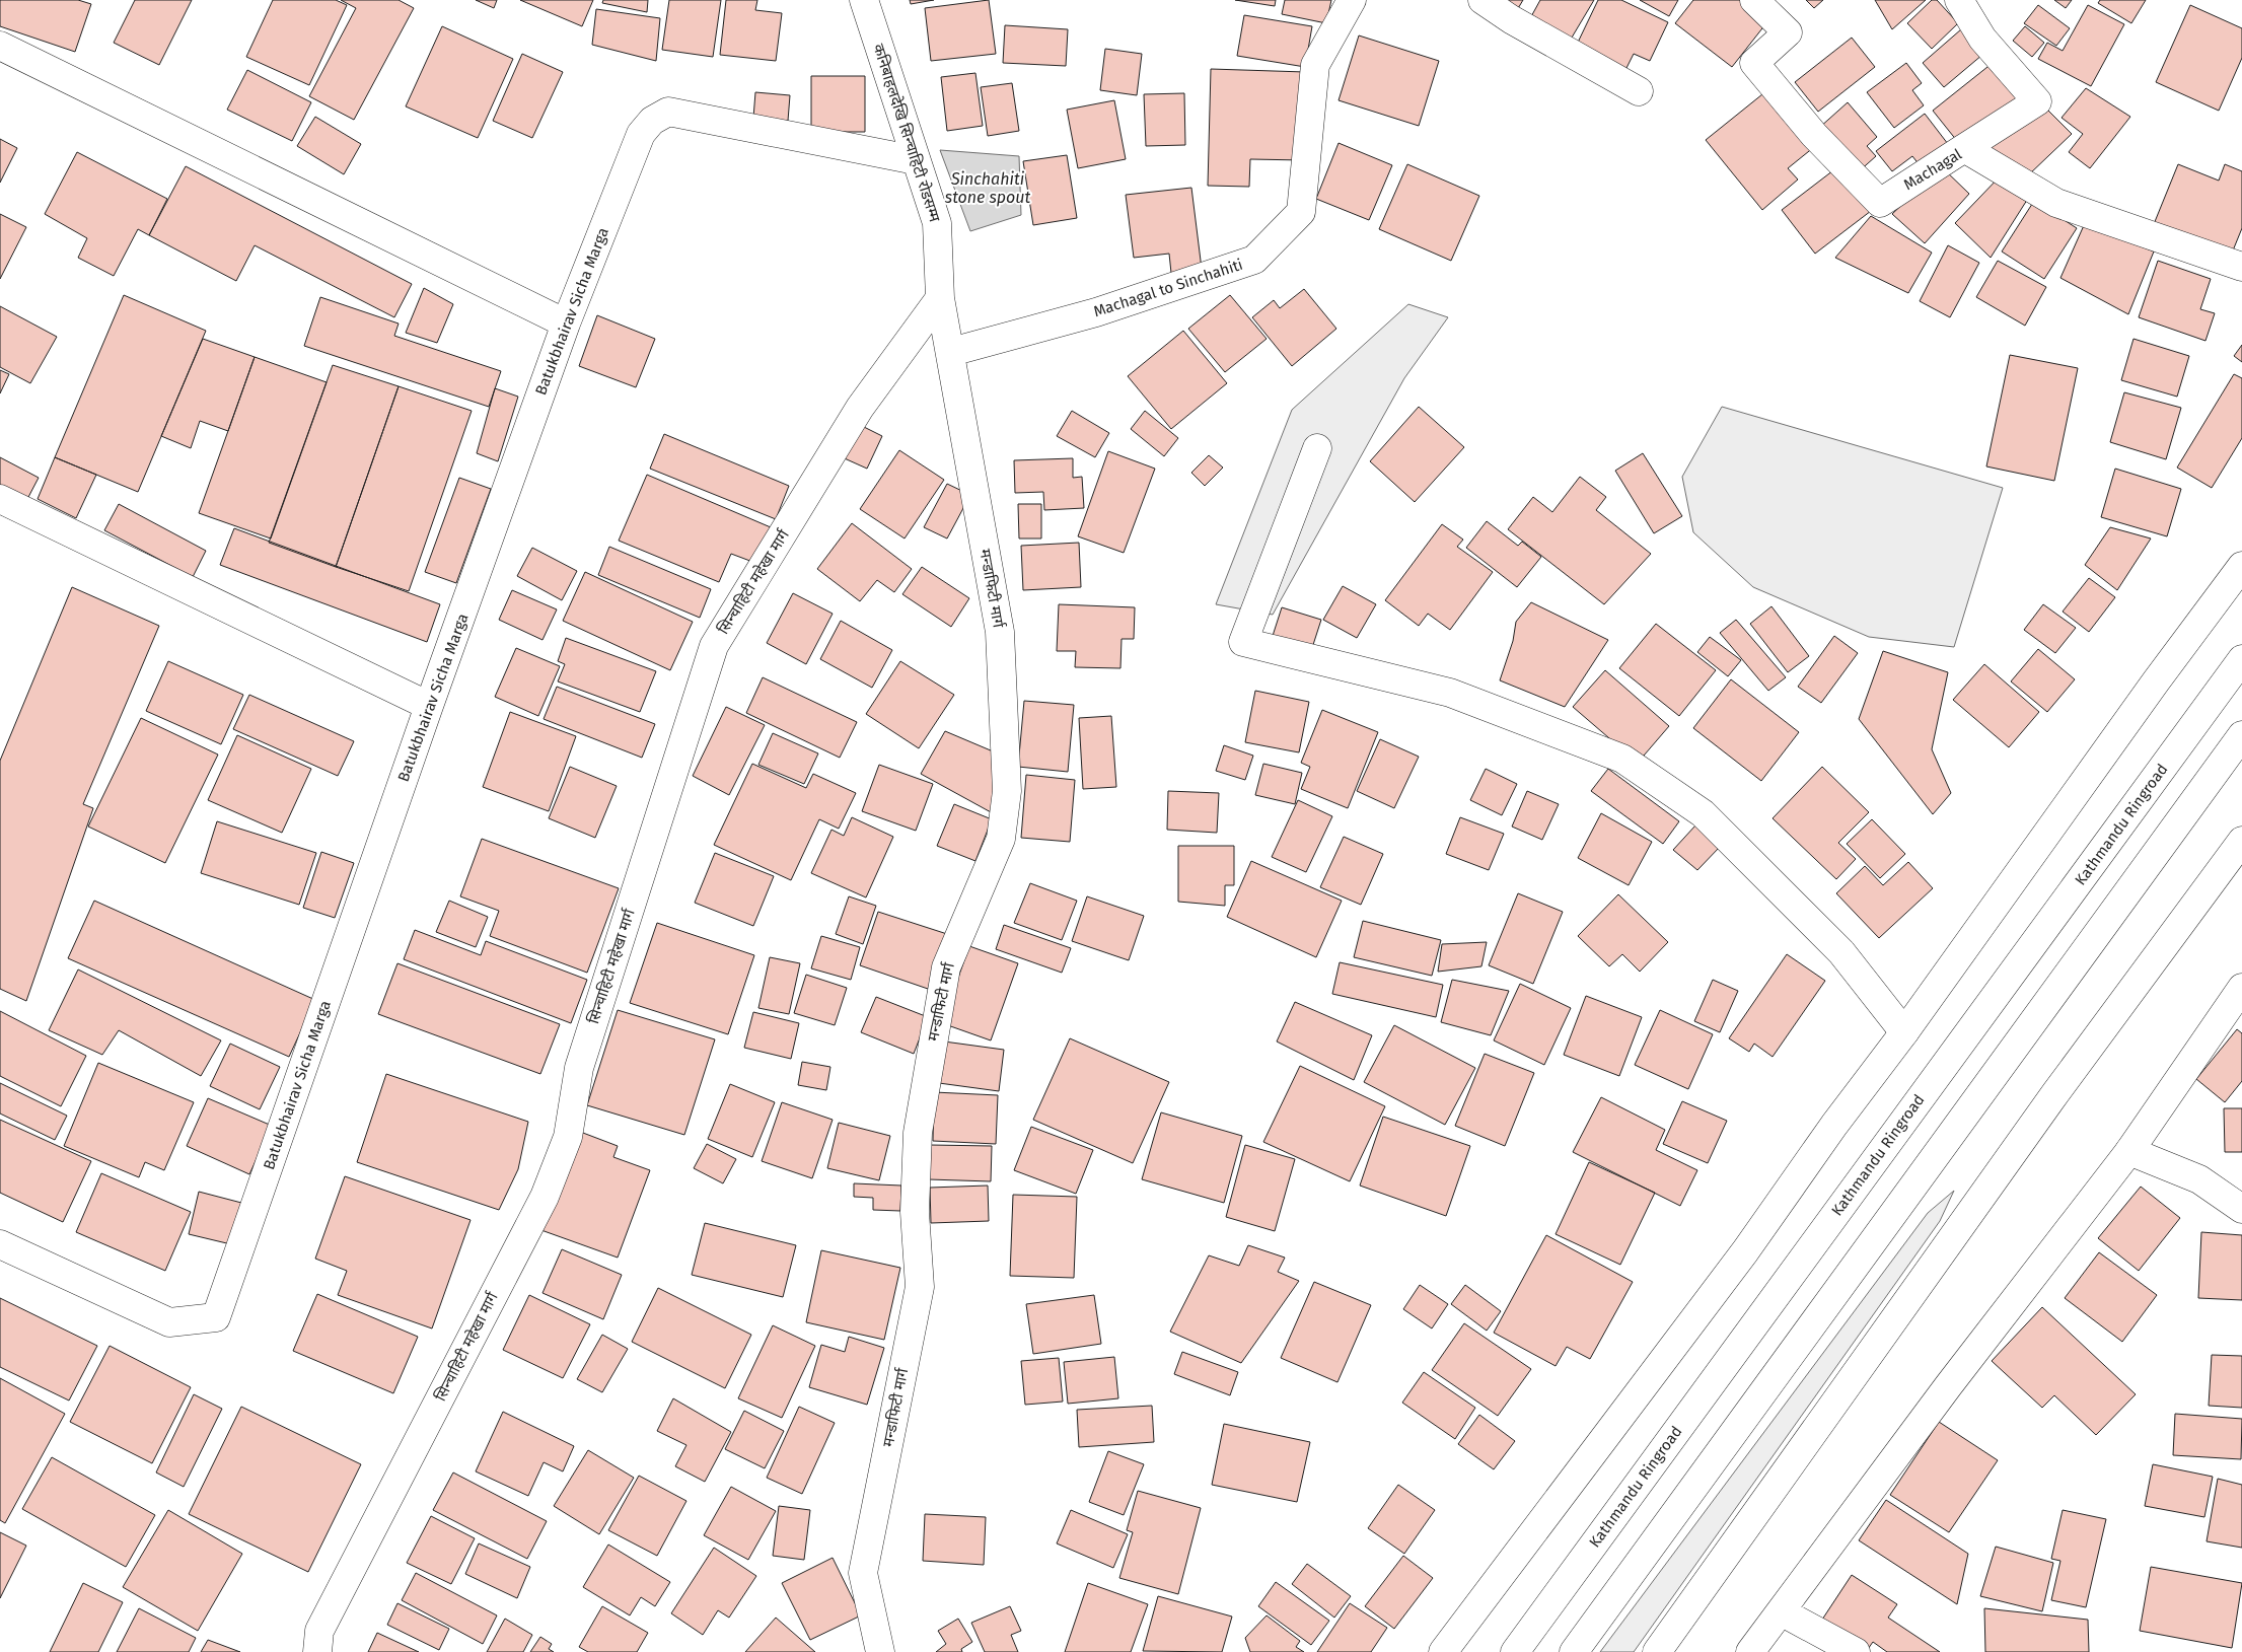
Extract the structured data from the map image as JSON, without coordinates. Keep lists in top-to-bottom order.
{
  "streets": {
    "main road": [
      "कनिबाहलदेखि सिन्चाहिटी रोडसम्म",
      "Machagal",
      "Machagal to Sinchahiti",
      "Batukbhairav Sicha Marga",
      "सिन्चाहिटी महेखा मार्ग",
      "मन्डाफिटी मार्ग",
      "Kathmandu Ringroad"
    ]
  },
  "crossings": [
    ["कनिबाहलदेखि सिन्चाहिटी रोडसम्म", "Batukbhairav Sicha Marga"],
    ["कनिबाहलदेखि सिन्चाहिटी रोडसम्म", "सिन्चाहिटी महेखा मार्ग"],
    ["कनिबाहलदेखि सिन्चाहिटी रोडसम्म", "मन्डाफिटी मार्ग"],
    ["Machagal to Sinchahiti", "मन्डाफिटी मार्ग"],
    ["सिन्चाहिटी महेखा मार्ग", "मन्डाफिटी मार्ग"]
  ],
  "water": ["Sinchahiti stone spout"]
}
